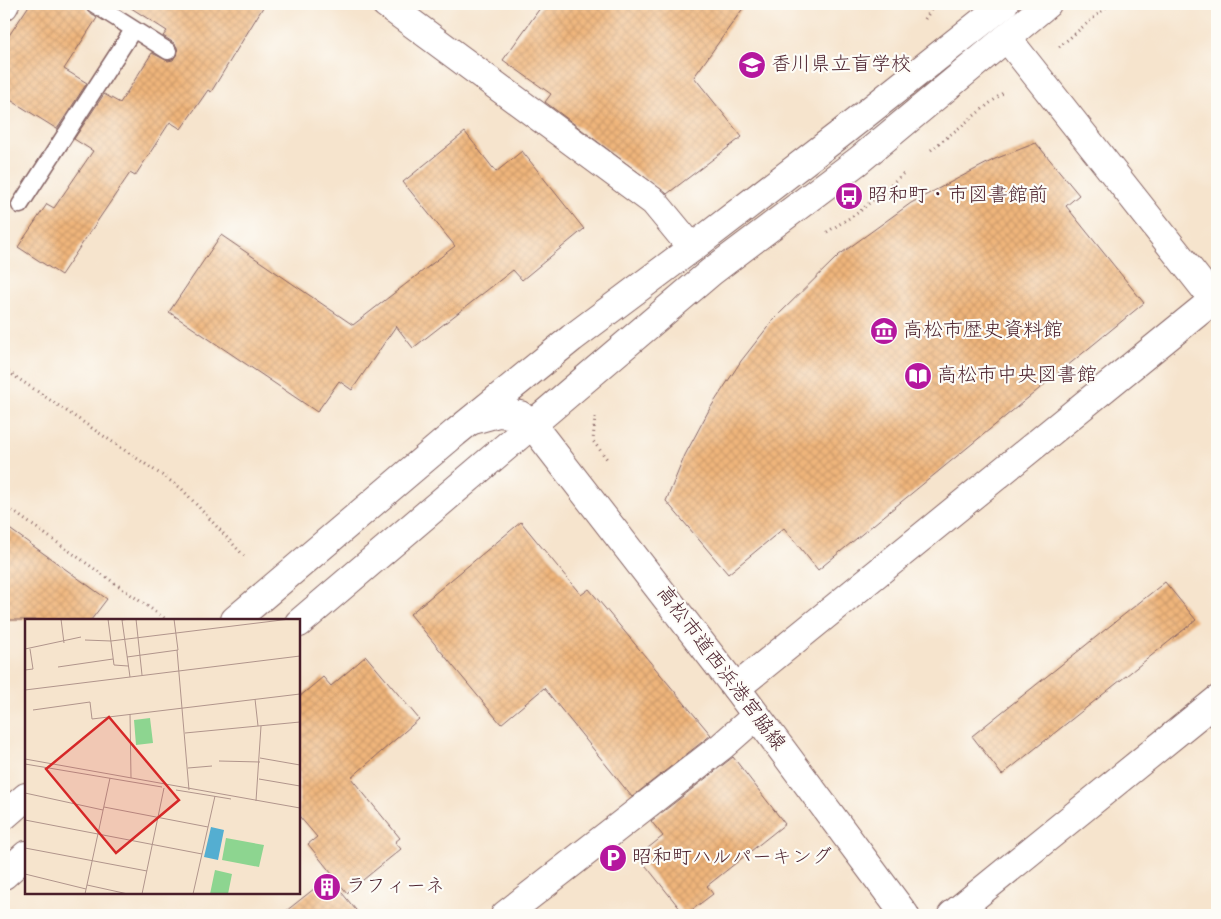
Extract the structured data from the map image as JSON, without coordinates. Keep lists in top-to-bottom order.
{
  "streets": {
    "street": ["高松市道西浜港宮脇線"]
  },
  "places": {
    "school or university": ["香川県立盲学校"],
    "bus stop": ["昭和町・市図書館前"],
    "museum": ["高松市歴史資料館"],
    "library": ["高松市中央図書館"],
    "parking": ["昭和町ハルパーキング"],
    "building": ["ラフィーネ"]
  }
}
